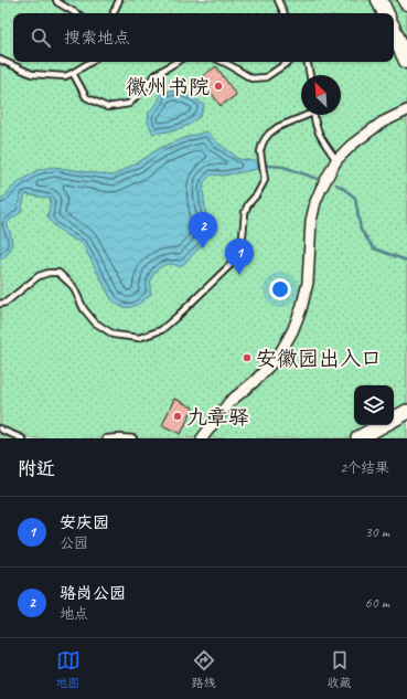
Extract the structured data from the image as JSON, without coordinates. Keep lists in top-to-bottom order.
{
  "places": ["徽州书院", "安徽园出入口", "九章驿"],
  "north": "top left",
  "page": {
    "search": "搜索地点",
    "pins": ["2", "1"],
    "heading": ["附近", "2个结果"],
    "list": [
      {
        "mark": "1",
        "name": "安庆园",
        "note": "公园",
        "value": "30 m"
      },
      {
        "mark": "2",
        "name": "骆岗公园",
        "note": "地点",
        "value": "60 m"
      }
    ],
    "nav": ["地图", "路线", "收藏"]
  }
}
